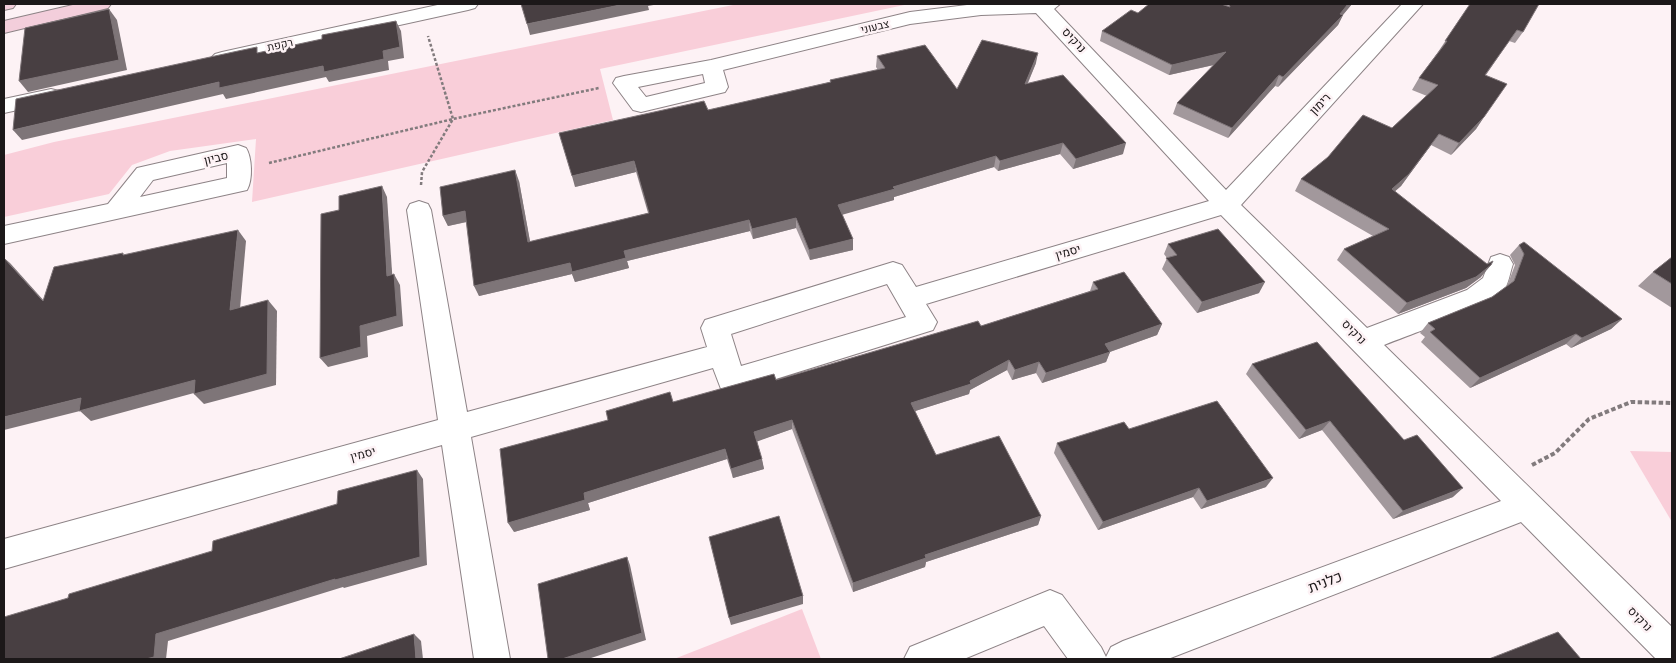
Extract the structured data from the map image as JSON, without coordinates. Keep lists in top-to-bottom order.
{
  "streets": {
    "street": [
      "צבעוני",
      "נרקיס",
      "רקפת",
      "רימון",
      "סביון",
      "יסמין",
      "כלנית"
    ]
  },
  "crossings": [
    ["צבעוני", "נרקיס"],
    ["נרקיס", "רימון"],
    ["נרקיס", "יסמין"],
    ["נרקיס", "כלנית"],
    ["רימון", "יסמין"]
  ]
}
